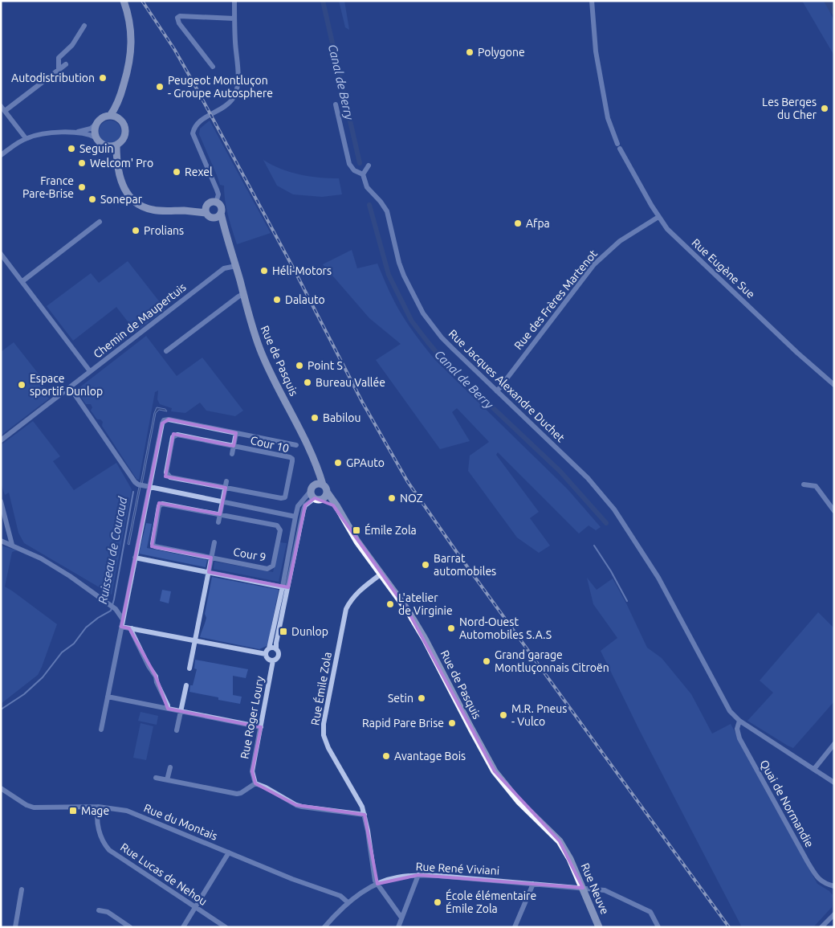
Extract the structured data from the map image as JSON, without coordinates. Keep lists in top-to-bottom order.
{
  "streets": {
    "main road": ["Rue de Pasquis", "Rue Neuve"],
    "street": [
      "Rue Eugène Sue",
      "Rue des Frères Martenot",
      "Chemin de Maupertuis",
      "Rue Jacques Alexandre Duchet",
      "Cour 10",
      "Cour 9",
      "Rue Émile Zola",
      "Rue Roger Loury",
      "Quai de Normandie",
      "Rue du Montais",
      "Rue René Viviani",
      "Rue Lucas de Nehou"
    ]
  },
  "crossings": [
    ["Rue Eugène Sue", "Rue des Frères Martenot"],
    ["Rue des Frères Martenot", "Rue Jacques Alexandre Duchet"],
    ["Chemin de Maupertuis", "Rue de Pasquis"],
    ["Rue de Pasquis", "Rue Émile Zola"],
    ["Rue de Pasquis", "Rue Roger Loury"],
    ["Rue de Pasquis", "Rue Neuve"],
    ["Rue Jacques Alexandre Duchet", "Quai de Normandie"],
    ["Rue Émile Zola", "Rue René Viviani"],
    ["Rue du Montais", "Rue René Viviani"],
    ["Rue du Montais", "Rue Lucas de Nehou"],
    ["Rue René Viviani", "Rue Neuve"]
  ],
  "water": ["Canal de Berry", "Ruisseau de Couraud"],
  "places": {
    "other": [
      "Polygone",
      "Autodistribution",
      "Peugeot Montluçon - Groupe Autosphere",
      "Les Berges du Cher",
      "Seguin",
      "Welcom' Pro",
      "Rexel",
      "France Pare-Brise",
      "Sonepar",
      "Afpa",
      "Prolians",
      "Héli-Motors",
      "Dalauto",
      "Point S",
      "Bureau Vallée",
      "Espace sportif Dunlop",
      "Babilou",
      "GPAuto",
      "NOZ",
      "Barrat automobiles",
      "L'atelier de Virginie",
      "Nord-Ouest Automobiles S.A.S",
      "Grand garage Montluçonnais Citroën",
      "Setin",
      "M.R. Pneus - Vulco",
      "Rapid Pare Brise",
      "Avantage Bois",
      "École élémentaire Émile Zola"
    ],
    "transit": ["Émile Zola", "Dunlop", "Mage"]
  }
}
